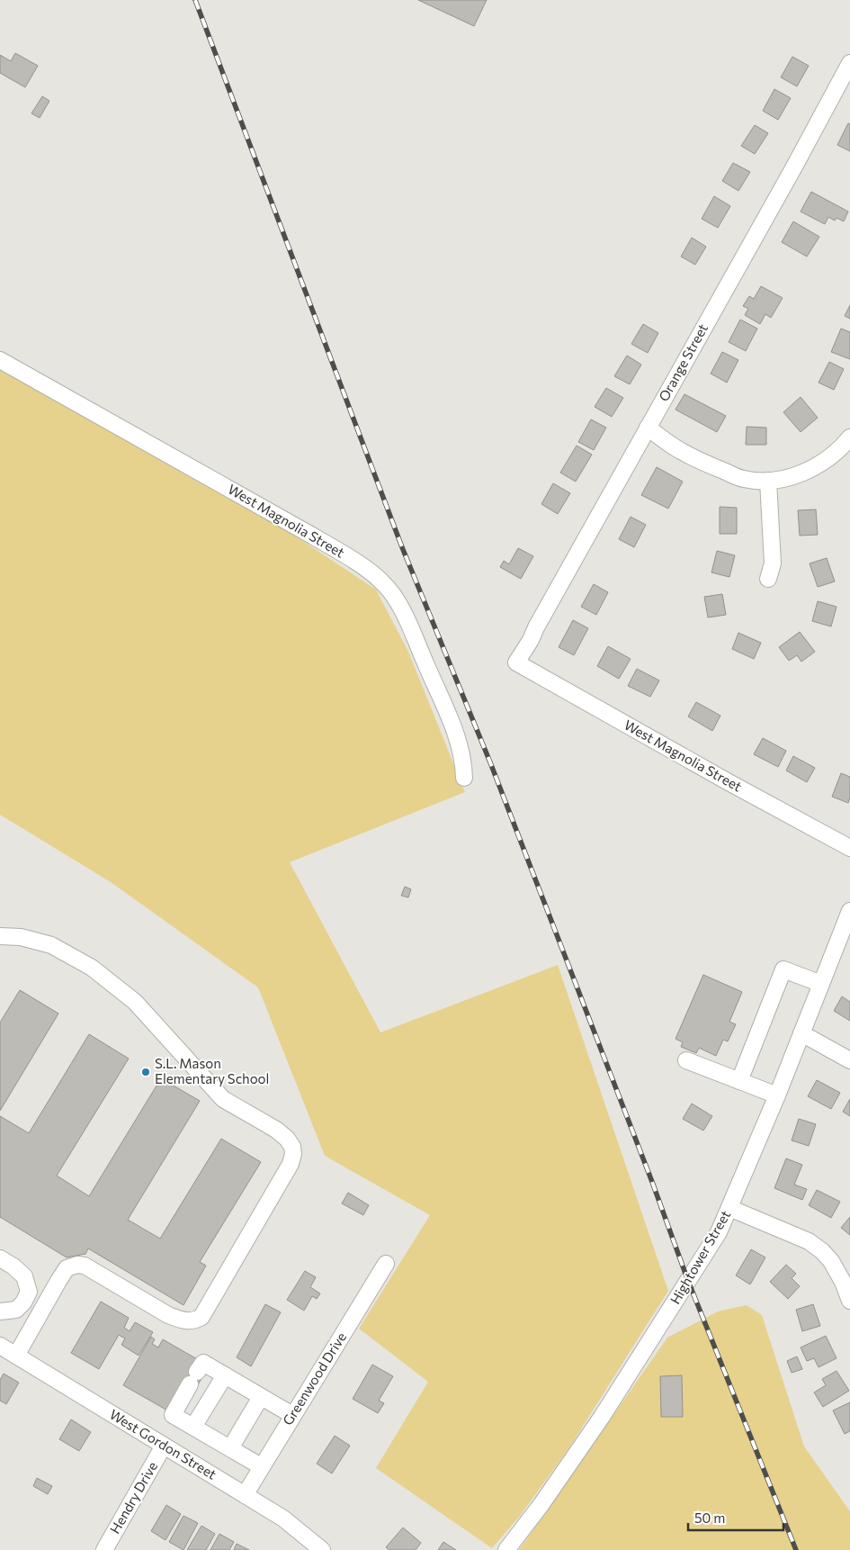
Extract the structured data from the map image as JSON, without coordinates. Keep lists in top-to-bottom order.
{
  "streets": {
    "street": [
      "Orange Street",
      "West Magnolia Street",
      "Hightower Street",
      "Greenwood Drive",
      "West Gordon Street",
      "Hendry Drive"
    ]
  },
  "crossings": [
    ["Orange Street", "West Magnolia Street"],
    ["Greenwood Drive", "West Gordon Street"],
    ["West Gordon Street", "Hendry Drive"]
  ],
  "places": ["S.L. Mason Elementary School"],
  "scale_bar": "50 m"
}
